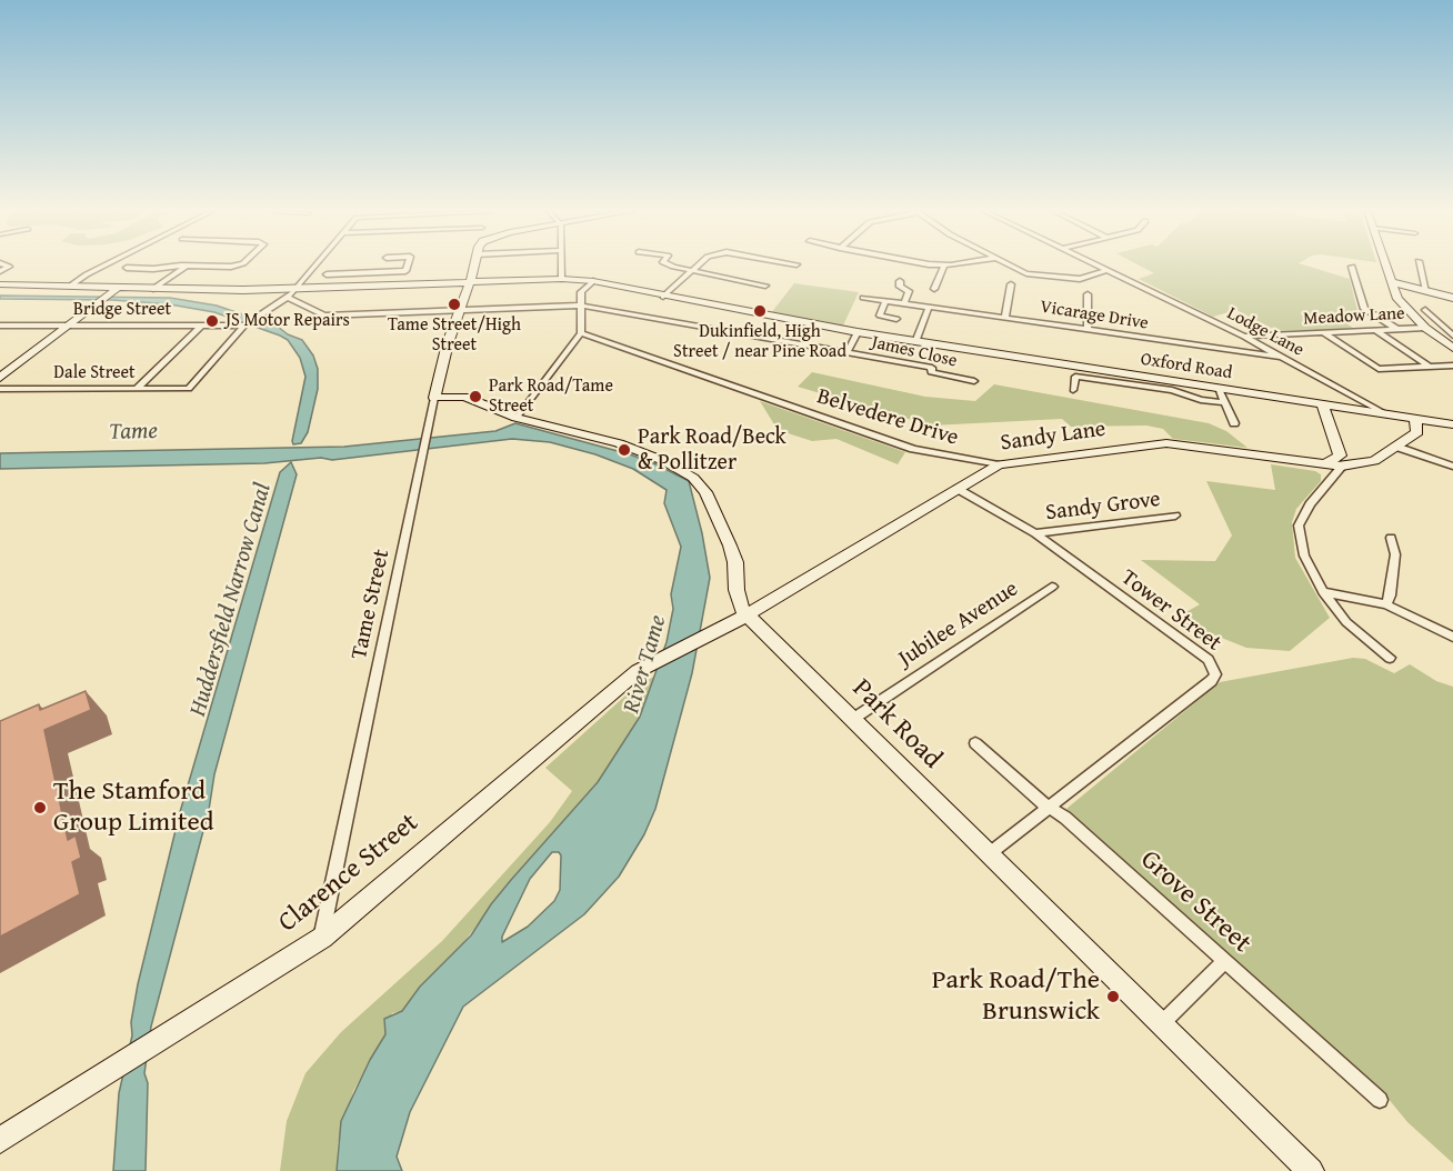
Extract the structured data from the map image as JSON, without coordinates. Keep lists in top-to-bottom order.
{
  "streets": {
    "main road": [
      "Oxford Road",
      "Sandy Lane",
      "Tame Street",
      "Park Road",
      "Clarence Street"
    ],
    "street": [
      "Bridge Street",
      "Vicarage Drive",
      "Meadow Lane",
      "Lodge Lane",
      "James Close",
      "Dale Street",
      "Belvedere Drive",
      "Sandy Grove",
      "Tower Street",
      "Jubilee Avenue",
      "Grove Street"
    ]
  },
  "crossings": [
    ["Bridge Street", "Dale Street"],
    ["Vicarage Drive", "Lodge Lane"],
    ["Meadow Lane", "Lodge Lane"],
    ["Lodge Lane", "Oxford Road"],
    ["James Close", "Tame Street"],
    ["Oxford Road", "Sandy Lane"],
    ["Oxford Road", "Tame Street"],
    ["Belvedere Drive", "Sandy Lane"],
    ["Sandy Lane", "Tower Street"],
    ["Sandy Lane", "Park Road"],
    ["Sandy Lane", "Clarence Street"],
    ["Sandy Grove", "Tower Street"],
    ["Tame Street", "Park Road"],
    ["Tame Street", "Clarence Street"],
    ["Tower Street", "Park Road"],
    ["Tower Street", "Grove Street"],
    ["Jubilee Avenue", "Park Road"]
  ],
  "water": ["Tame", "Huddersfield Narrow Canal", "River Tame"],
  "places": [
    "Tame Street/High Street",
    "Dukinfield, High Street / near Pine Road",
    "JS Motor Repairs",
    "Park Road/Tame Street",
    "Park Road/Beck & Pollitzer",
    "The Stamford Group Limited",
    "Park Road/The Brunswick"
  ]
}
